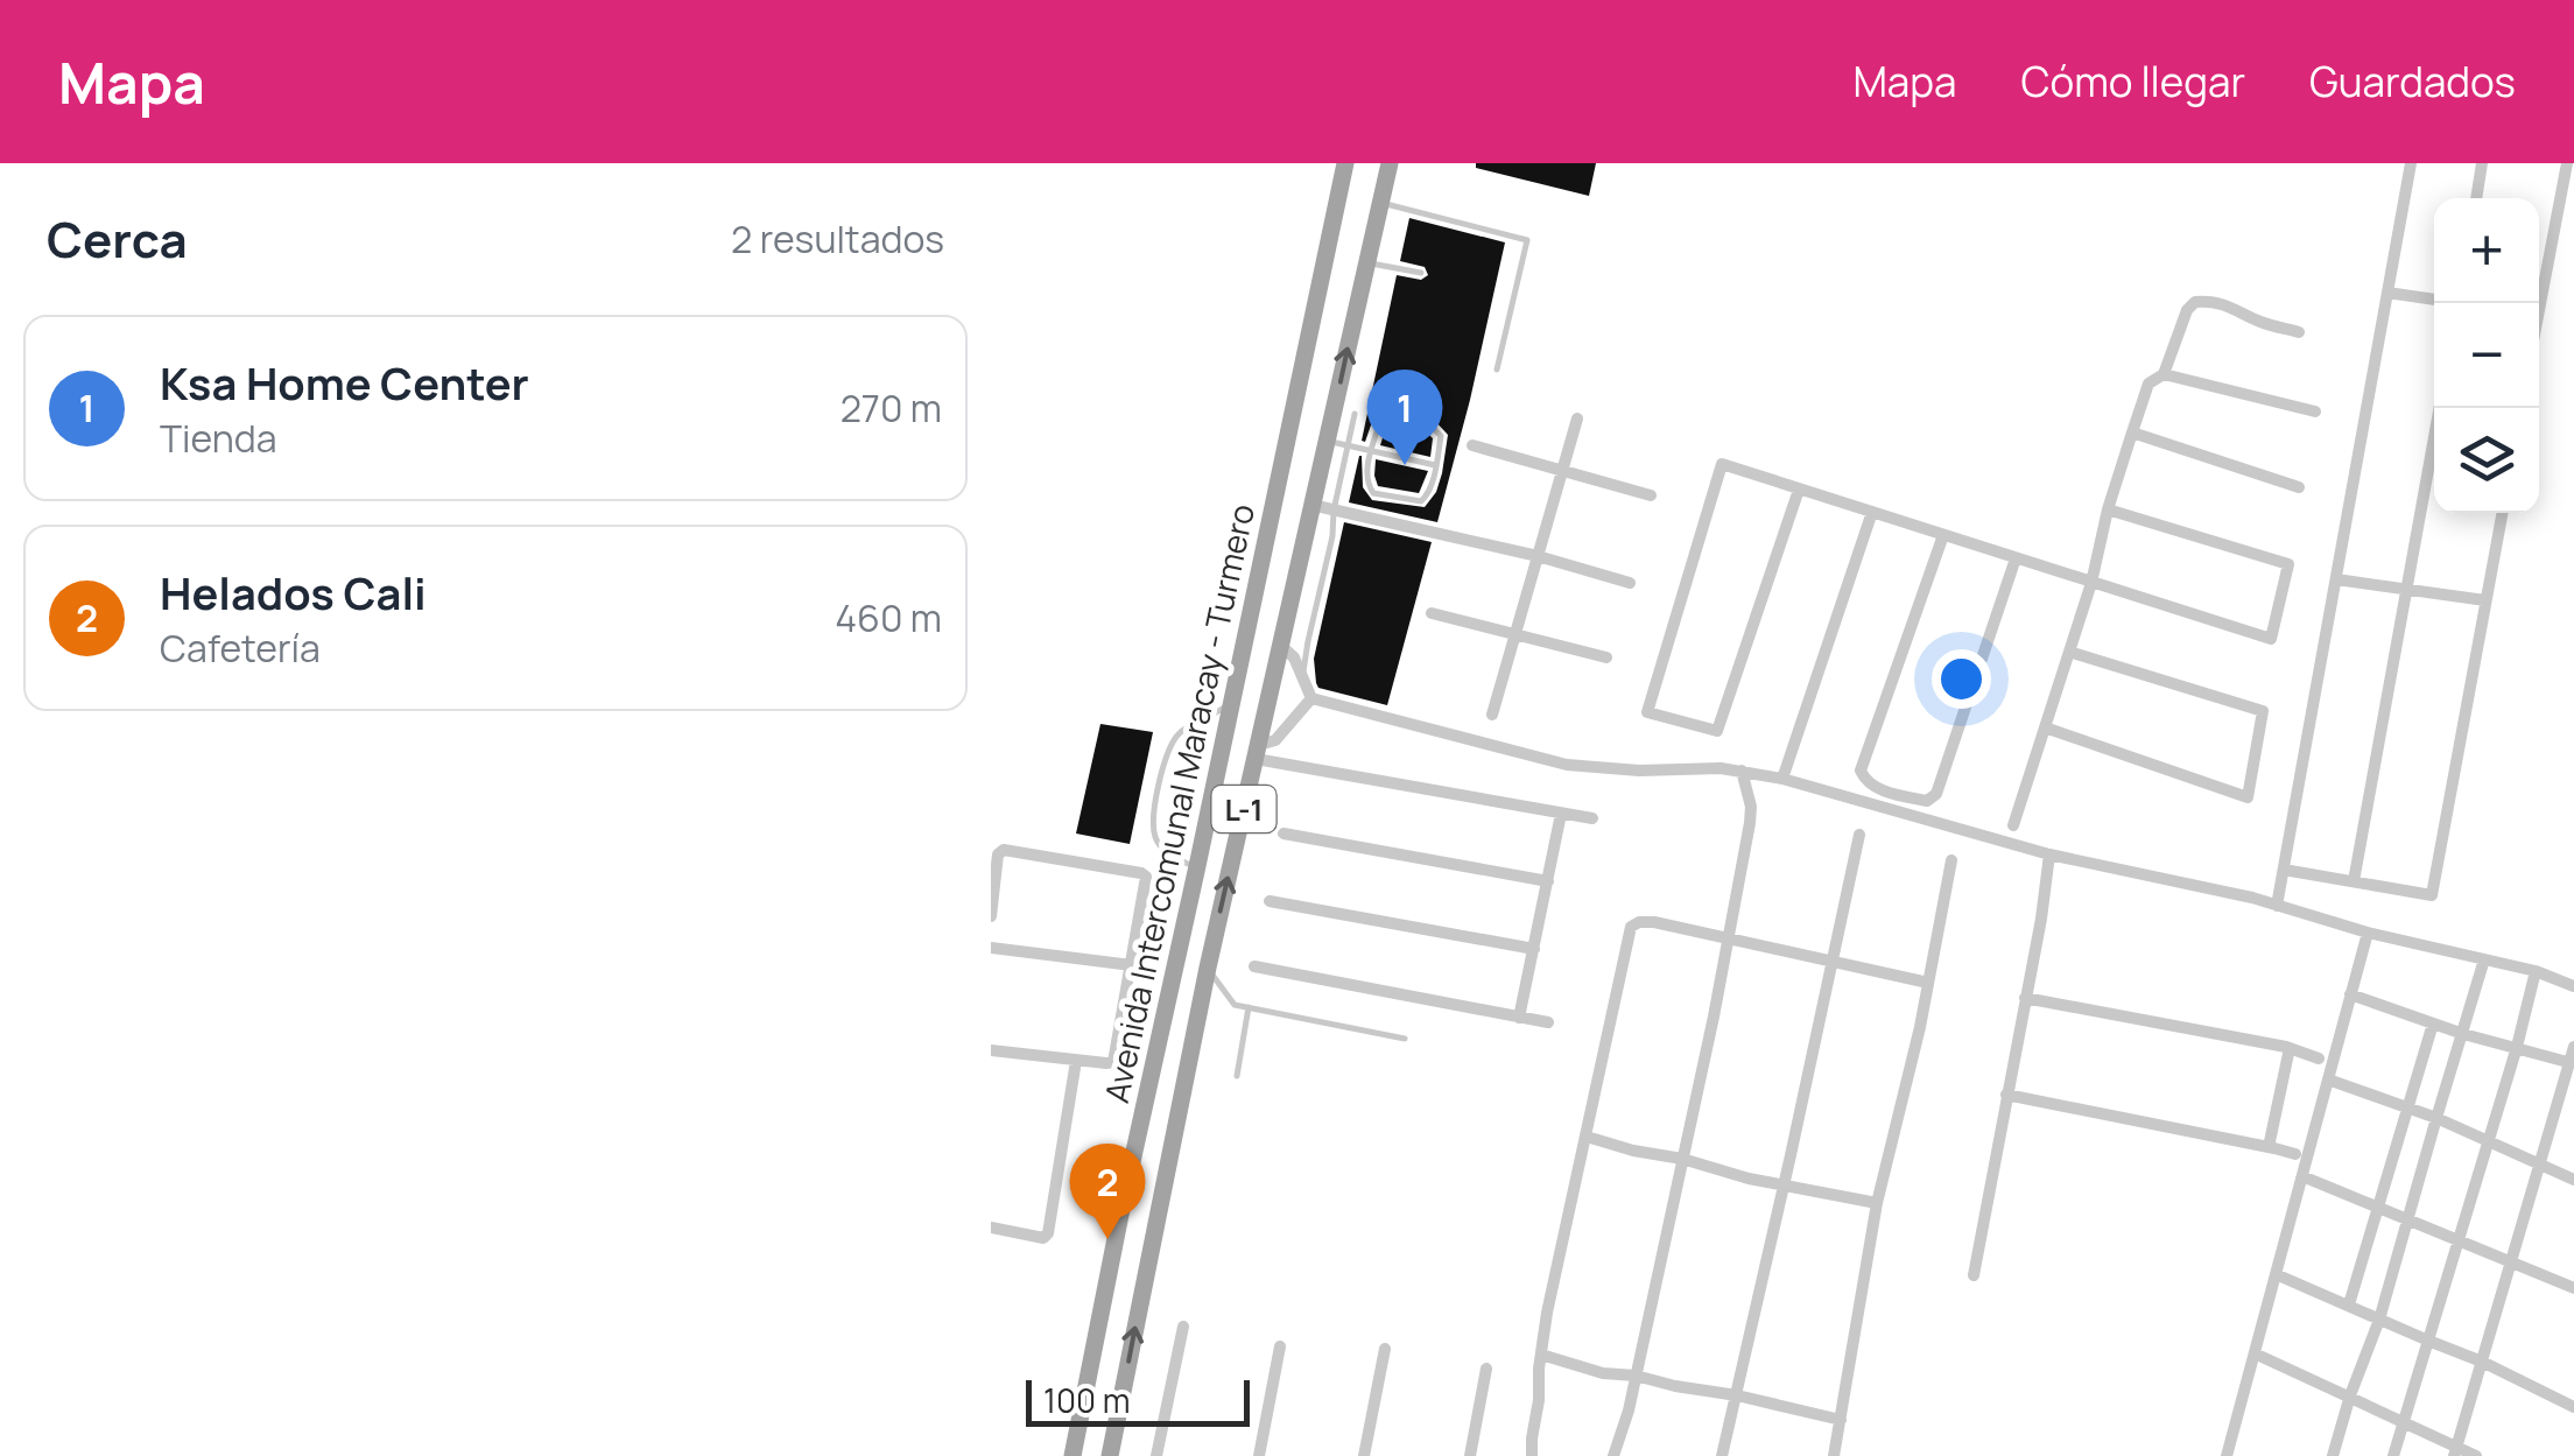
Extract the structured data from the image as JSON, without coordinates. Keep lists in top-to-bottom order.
{
  "streets": {
    "main road": ["Avenida Intercomunal Maracay - Turmero", "L-1"]
  },
  "scale_bar": "100 m",
  "page": {
    "header": "Mapa",
    "nav": ["Mapa", "Cómo llegar", "Guardados"],
    "heading": ["Cerca", "2 resultados"],
    "map_buttons": ["+", "−"],
    "list": [
      {
        "mark": "1",
        "name": "Ksa Home Center",
        "note": "Tienda",
        "value": "270 m"
      },
      {
        "mark": "2",
        "name": "Helados Cali",
        "note": "Cafetería",
        "value": "460 m"
      }
    ],
    "pins": ["1", "2"],
    "scale": "100 m"
  }
}
